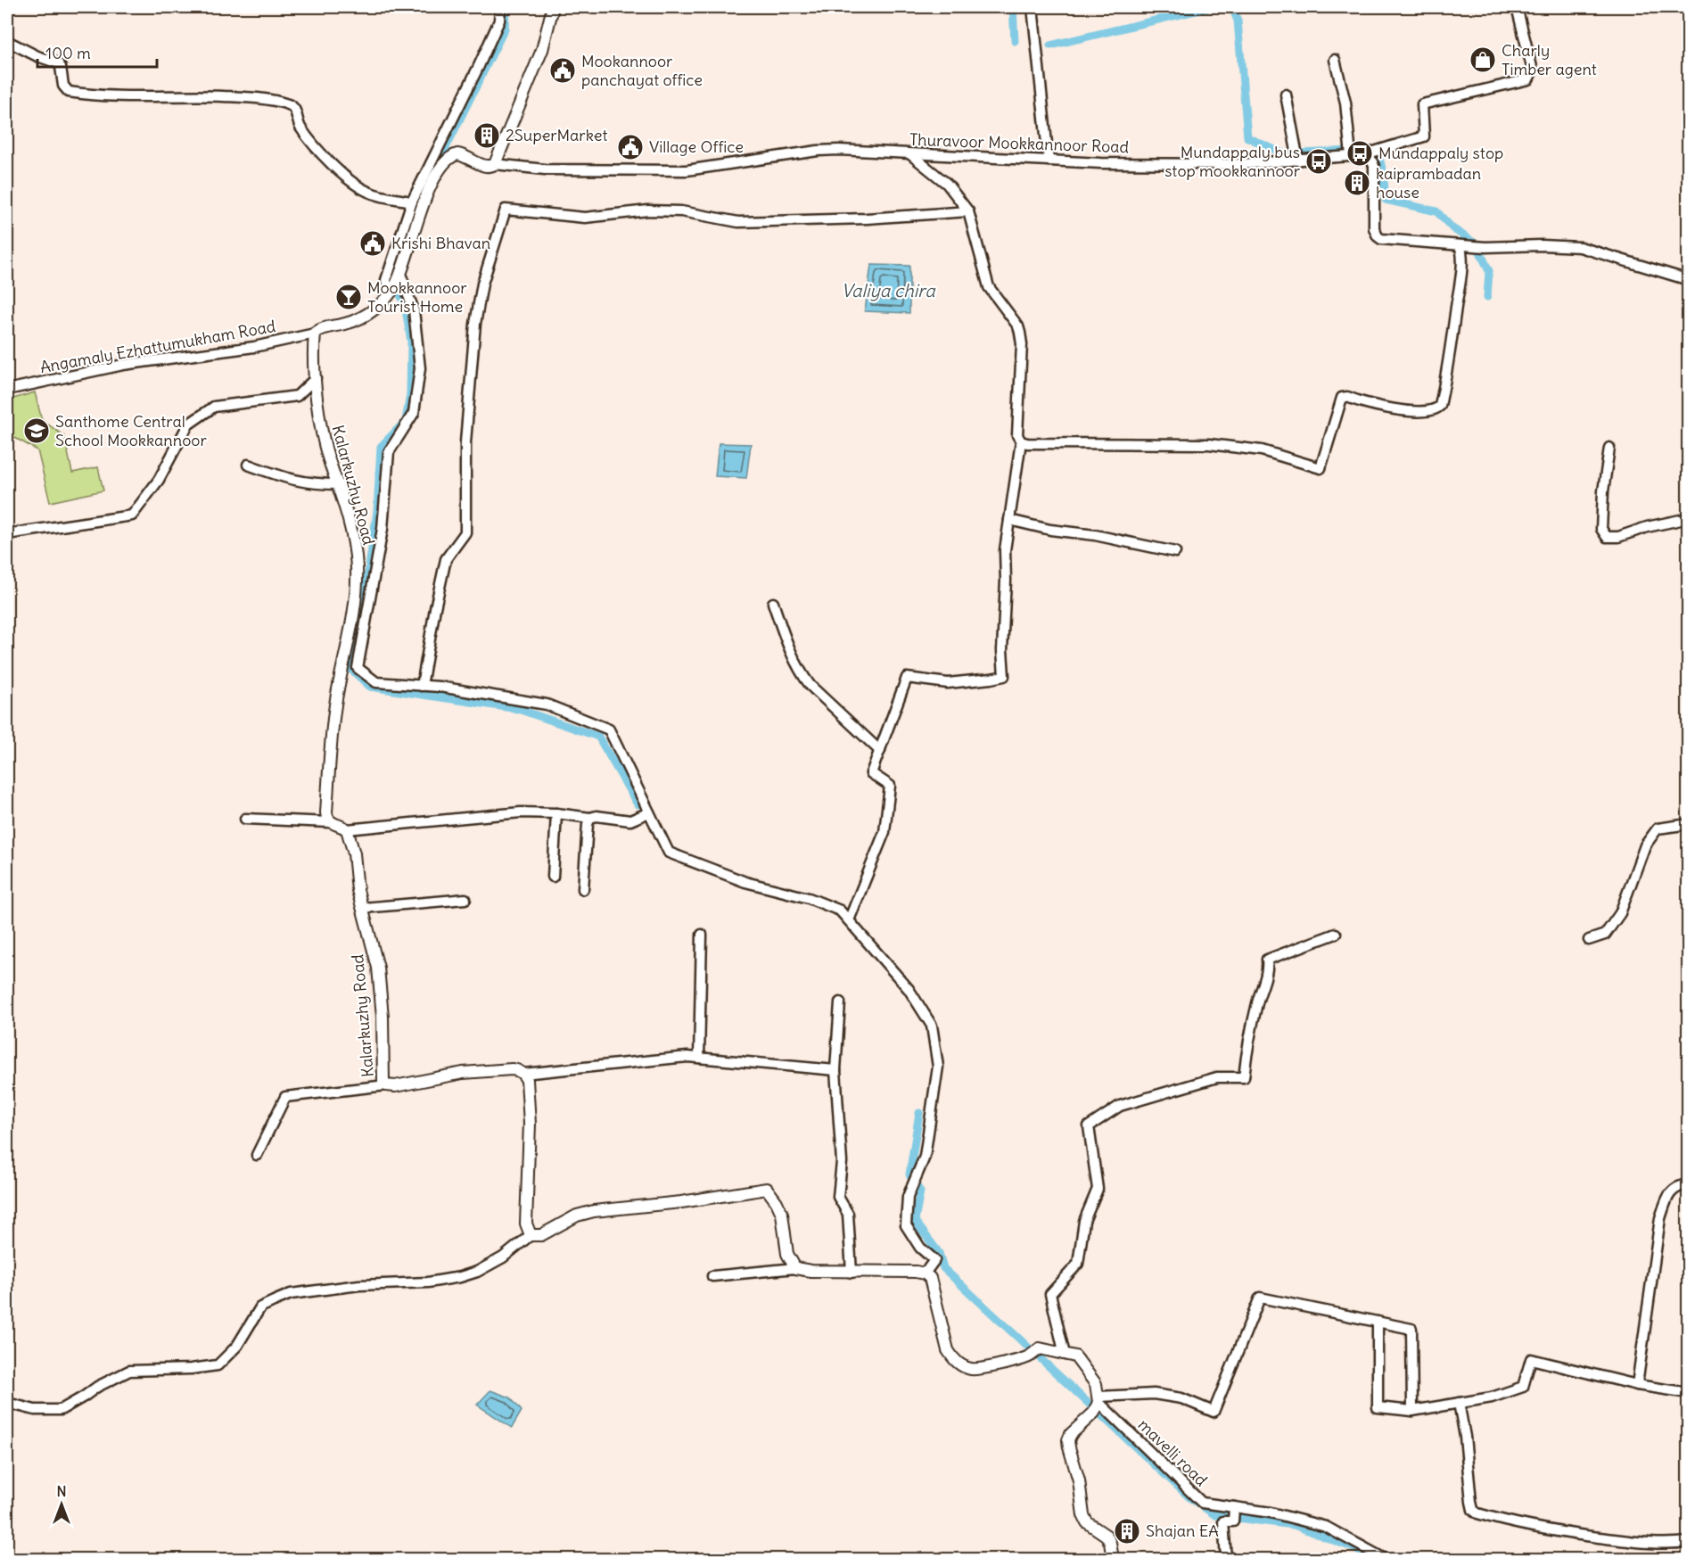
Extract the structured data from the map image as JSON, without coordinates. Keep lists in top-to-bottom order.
{
  "streets": {
    "main road": ["Kalarkuzhy Road"],
    "street": ["Thuravoor Mookkannoor Road", "Angamaly Ezhattumukham Road", "mavelli road"]
  },
  "crossings": [
    ["Angamaly Ezhattumukham Road", "Kalarkuzhy Road"]
  ],
  "water": ["Valiya chira"],
  "places": {
    "shop": ["Charly Timber agent"],
    "public building": ["Mookannoor panchayat office", "Village Office", "Krishi Bhavan"],
    "building": ["2SuperMarket", "kaiprambadan house", "Shajan EA"],
    "bus stop": ["Mundappaly stop", "Mundappaly bus stop mookkannoor"],
    "bar": ["Mookkannoor Tourist Home"],
    "school or university": ["Santhome Central School Mookkannoor"]
  },
  "scale_bar": "100 m",
  "north": "top"
}
